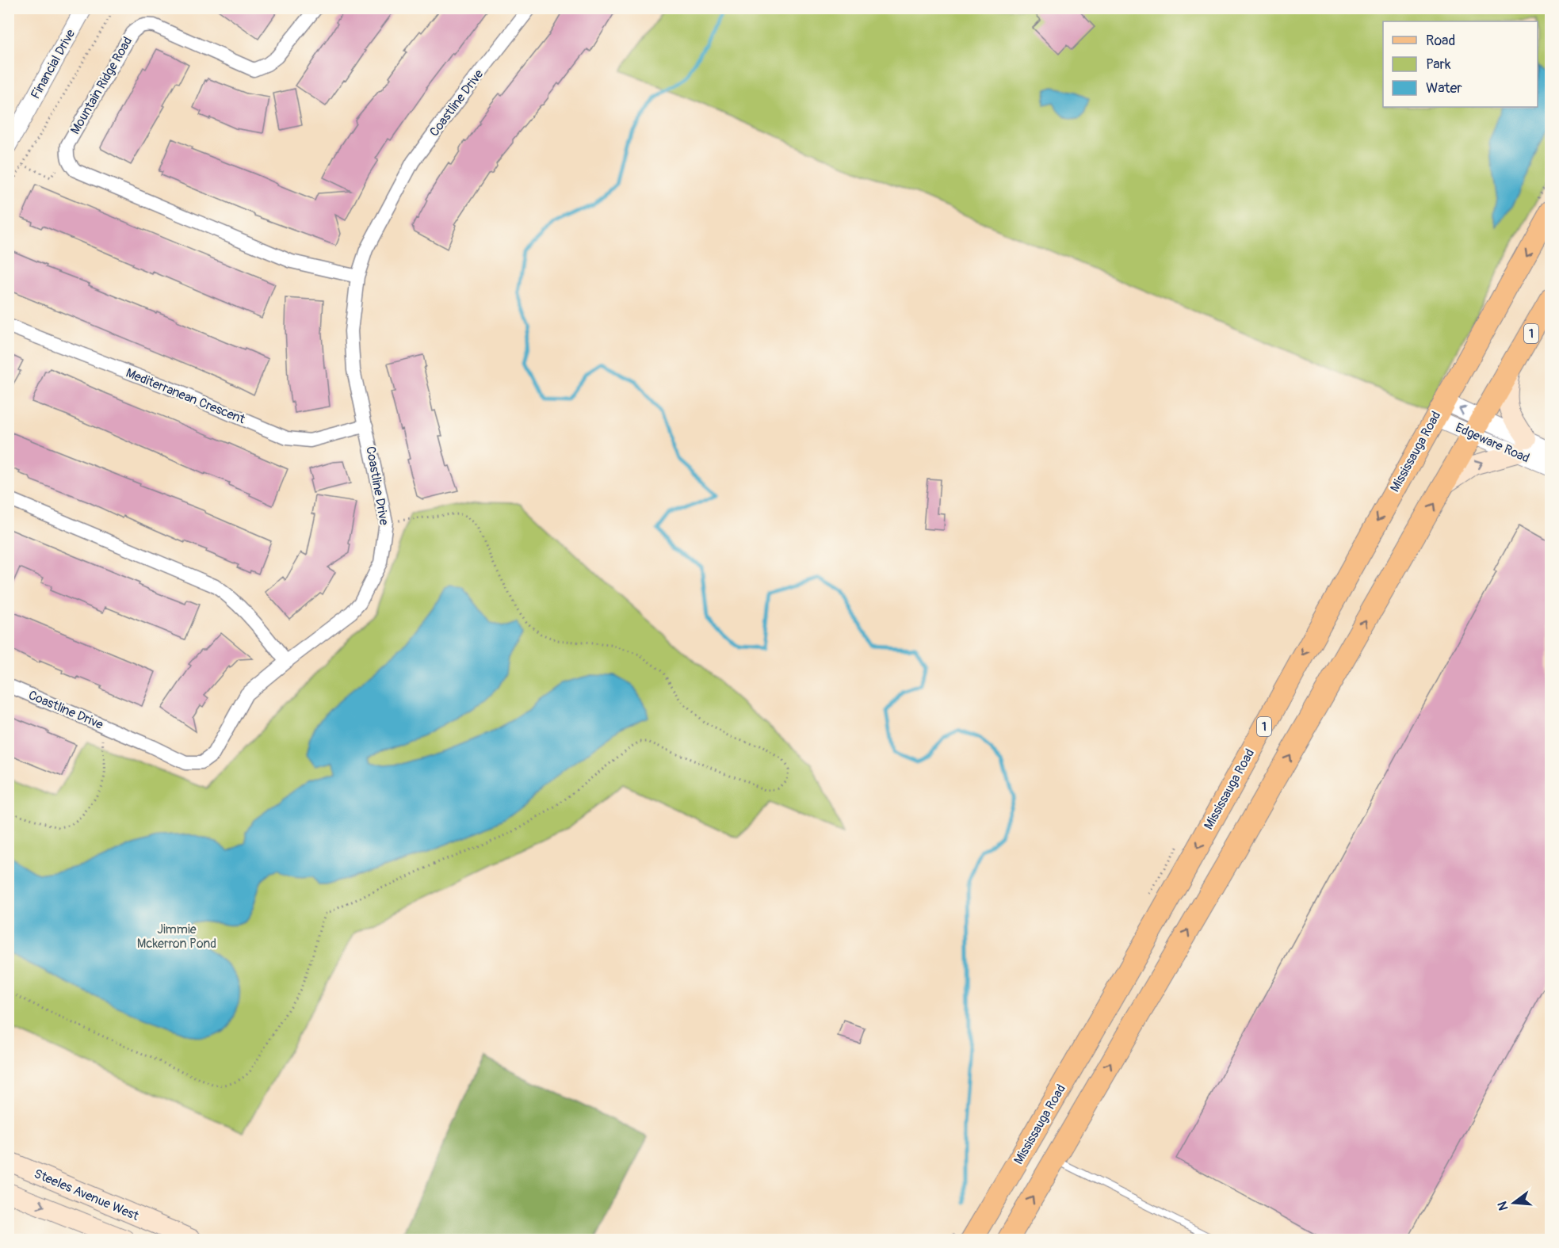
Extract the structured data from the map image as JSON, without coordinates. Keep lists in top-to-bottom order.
{
  "streets": {
    "main road": ["1", "Mississauga Road", "Steeles Avenue West"],
    "street": [
      "Financial Drive",
      "Mountain Ridge Road",
      "Coastline Drive",
      "Mediterranean Crescent",
      "Edgeware Road"
    ]
  },
  "crossings": [
    ["Coastline Drive", "Mediterranean Crescent"],
    ["1", "Edgeware Road"],
    ["Edgeware Road", "Mississauga Road"]
  ],
  "parks": ["Jimmie Mckerron Pond"],
  "legend": ["Road", "Park", "Water"],
  "north": "left"
}
